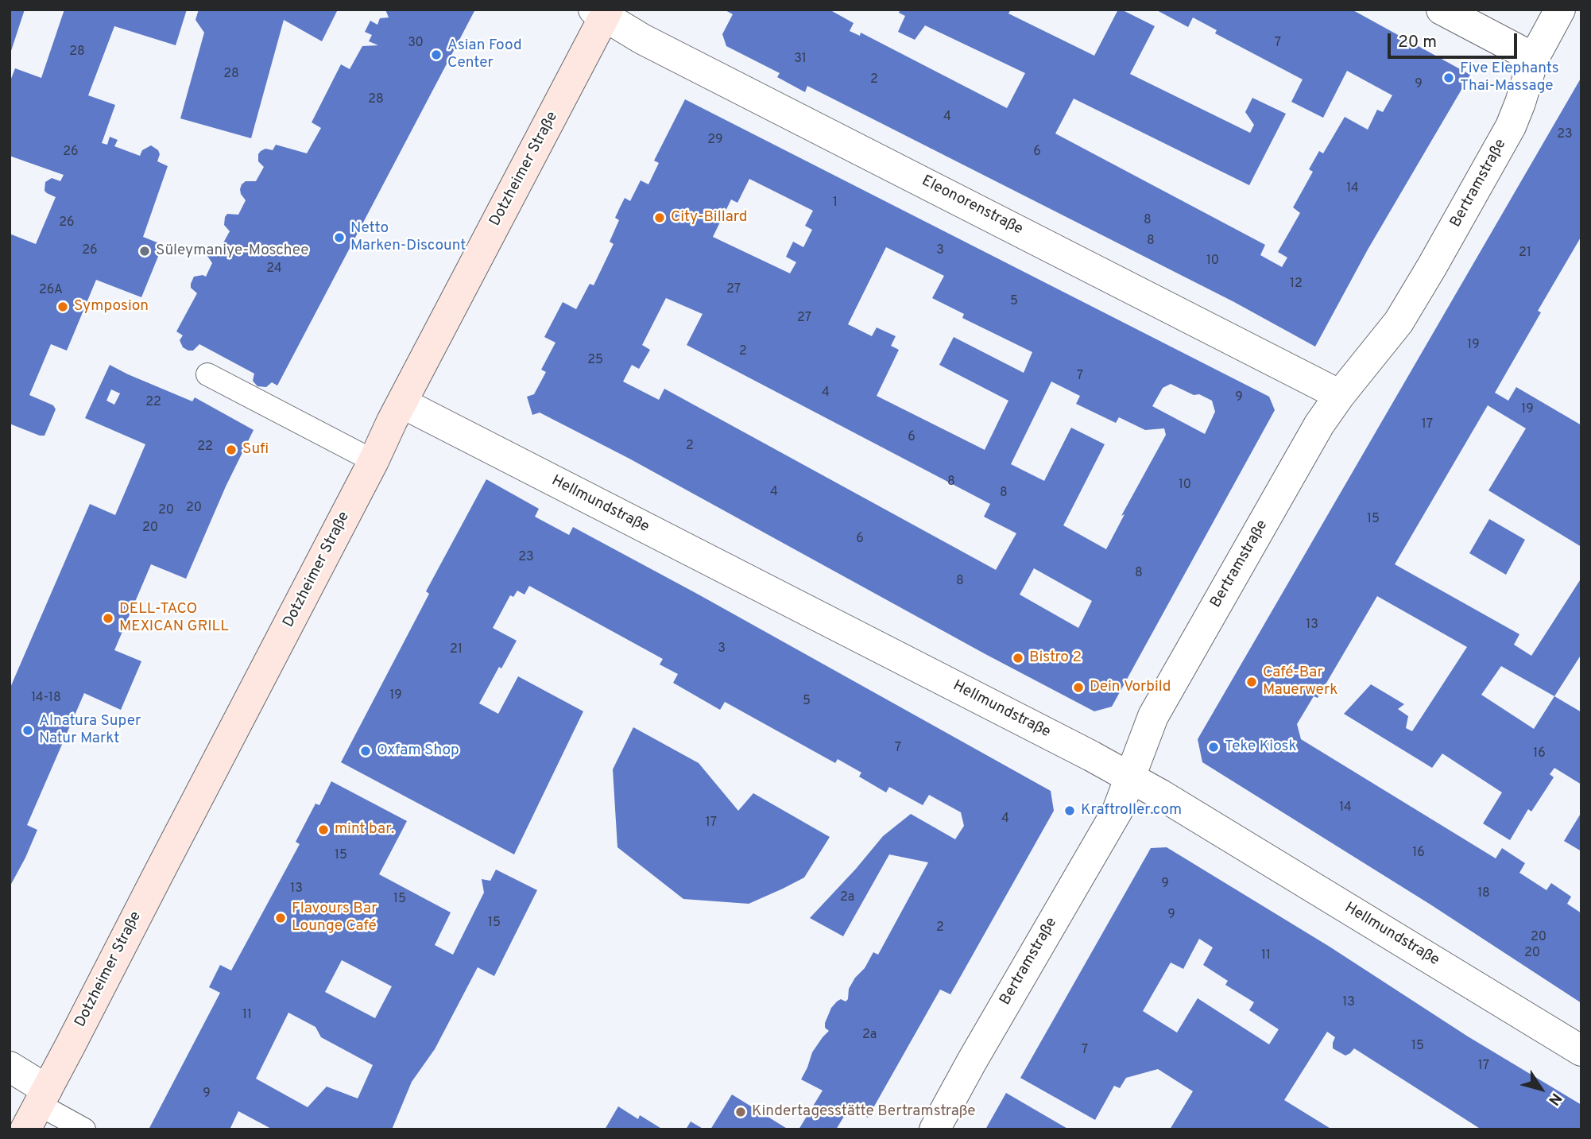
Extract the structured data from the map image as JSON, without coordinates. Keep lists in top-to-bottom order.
{
  "streets": {
    "street": [
      "Dotzheimer Straße",
      "Bertramstraße",
      "Eleonorenstraße",
      "Hellmundstraße"
    ]
  },
  "crossings": [
    ["Dotzheimer Straße", "Eleonorenstraße"],
    ["Dotzheimer Straße", "Hellmundstraße"],
    ["Bertramstraße", "Eleonorenstraße"],
    ["Bertramstraße", "Hellmundstraße"]
  ],
  "places": [
    "Asian Food Center",
    "Five Elephants Thai-Massage",
    "City-Billard",
    "Netto Marken-Discount",
    "Süleymaniye-Moschee",
    "Symposion",
    "Sufi",
    "DELL-TACO MEXICAN GRILL",
    "Bistro 2",
    "Café-Bar Mauerwerk",
    "Dein Vorbild",
    "Alnatura Super Natur Markt",
    "Teke Kiosk",
    "Oxfam Shop",
    "Kraftroller.com",
    "mint bar.",
    "Flavours Bar Lounge Café",
    "Kindertagesstätte Bertramstraße"
  ],
  "house_numbers": [
    "30",
    "7",
    "28",
    "31",
    "28",
    "2",
    "9",
    "28",
    "4",
    "23",
    "29",
    "26",
    "6",
    "14",
    "1",
    "8",
    "26",
    "8",
    "26",
    "3",
    "21",
    "10",
    "24",
    "12",
    "27",
    "26A",
    "5",
    "27",
    "19",
    "2",
    "25",
    "7",
    "4",
    "9",
    "22",
    "19",
    "17",
    "6",
    "2",
    "22",
    "8",
    "10",
    "4",
    "8",
    "20",
    "20",
    "15",
    "20",
    "6",
    "23",
    "8",
    "8",
    "13",
    "3",
    "21",
    "19",
    "14-18",
    "5",
    "7",
    "16",
    "14",
    "4",
    "17",
    "16",
    "15",
    "9",
    "13",
    "18",
    "2a",
    "15",
    "9",
    "15",
    "2",
    "20",
    "20",
    "11",
    "13",
    "11",
    "2a",
    "15",
    "7",
    "17",
    "9"
  ],
  "scale_bar": "20 m",
  "north": "bottom right"
}
